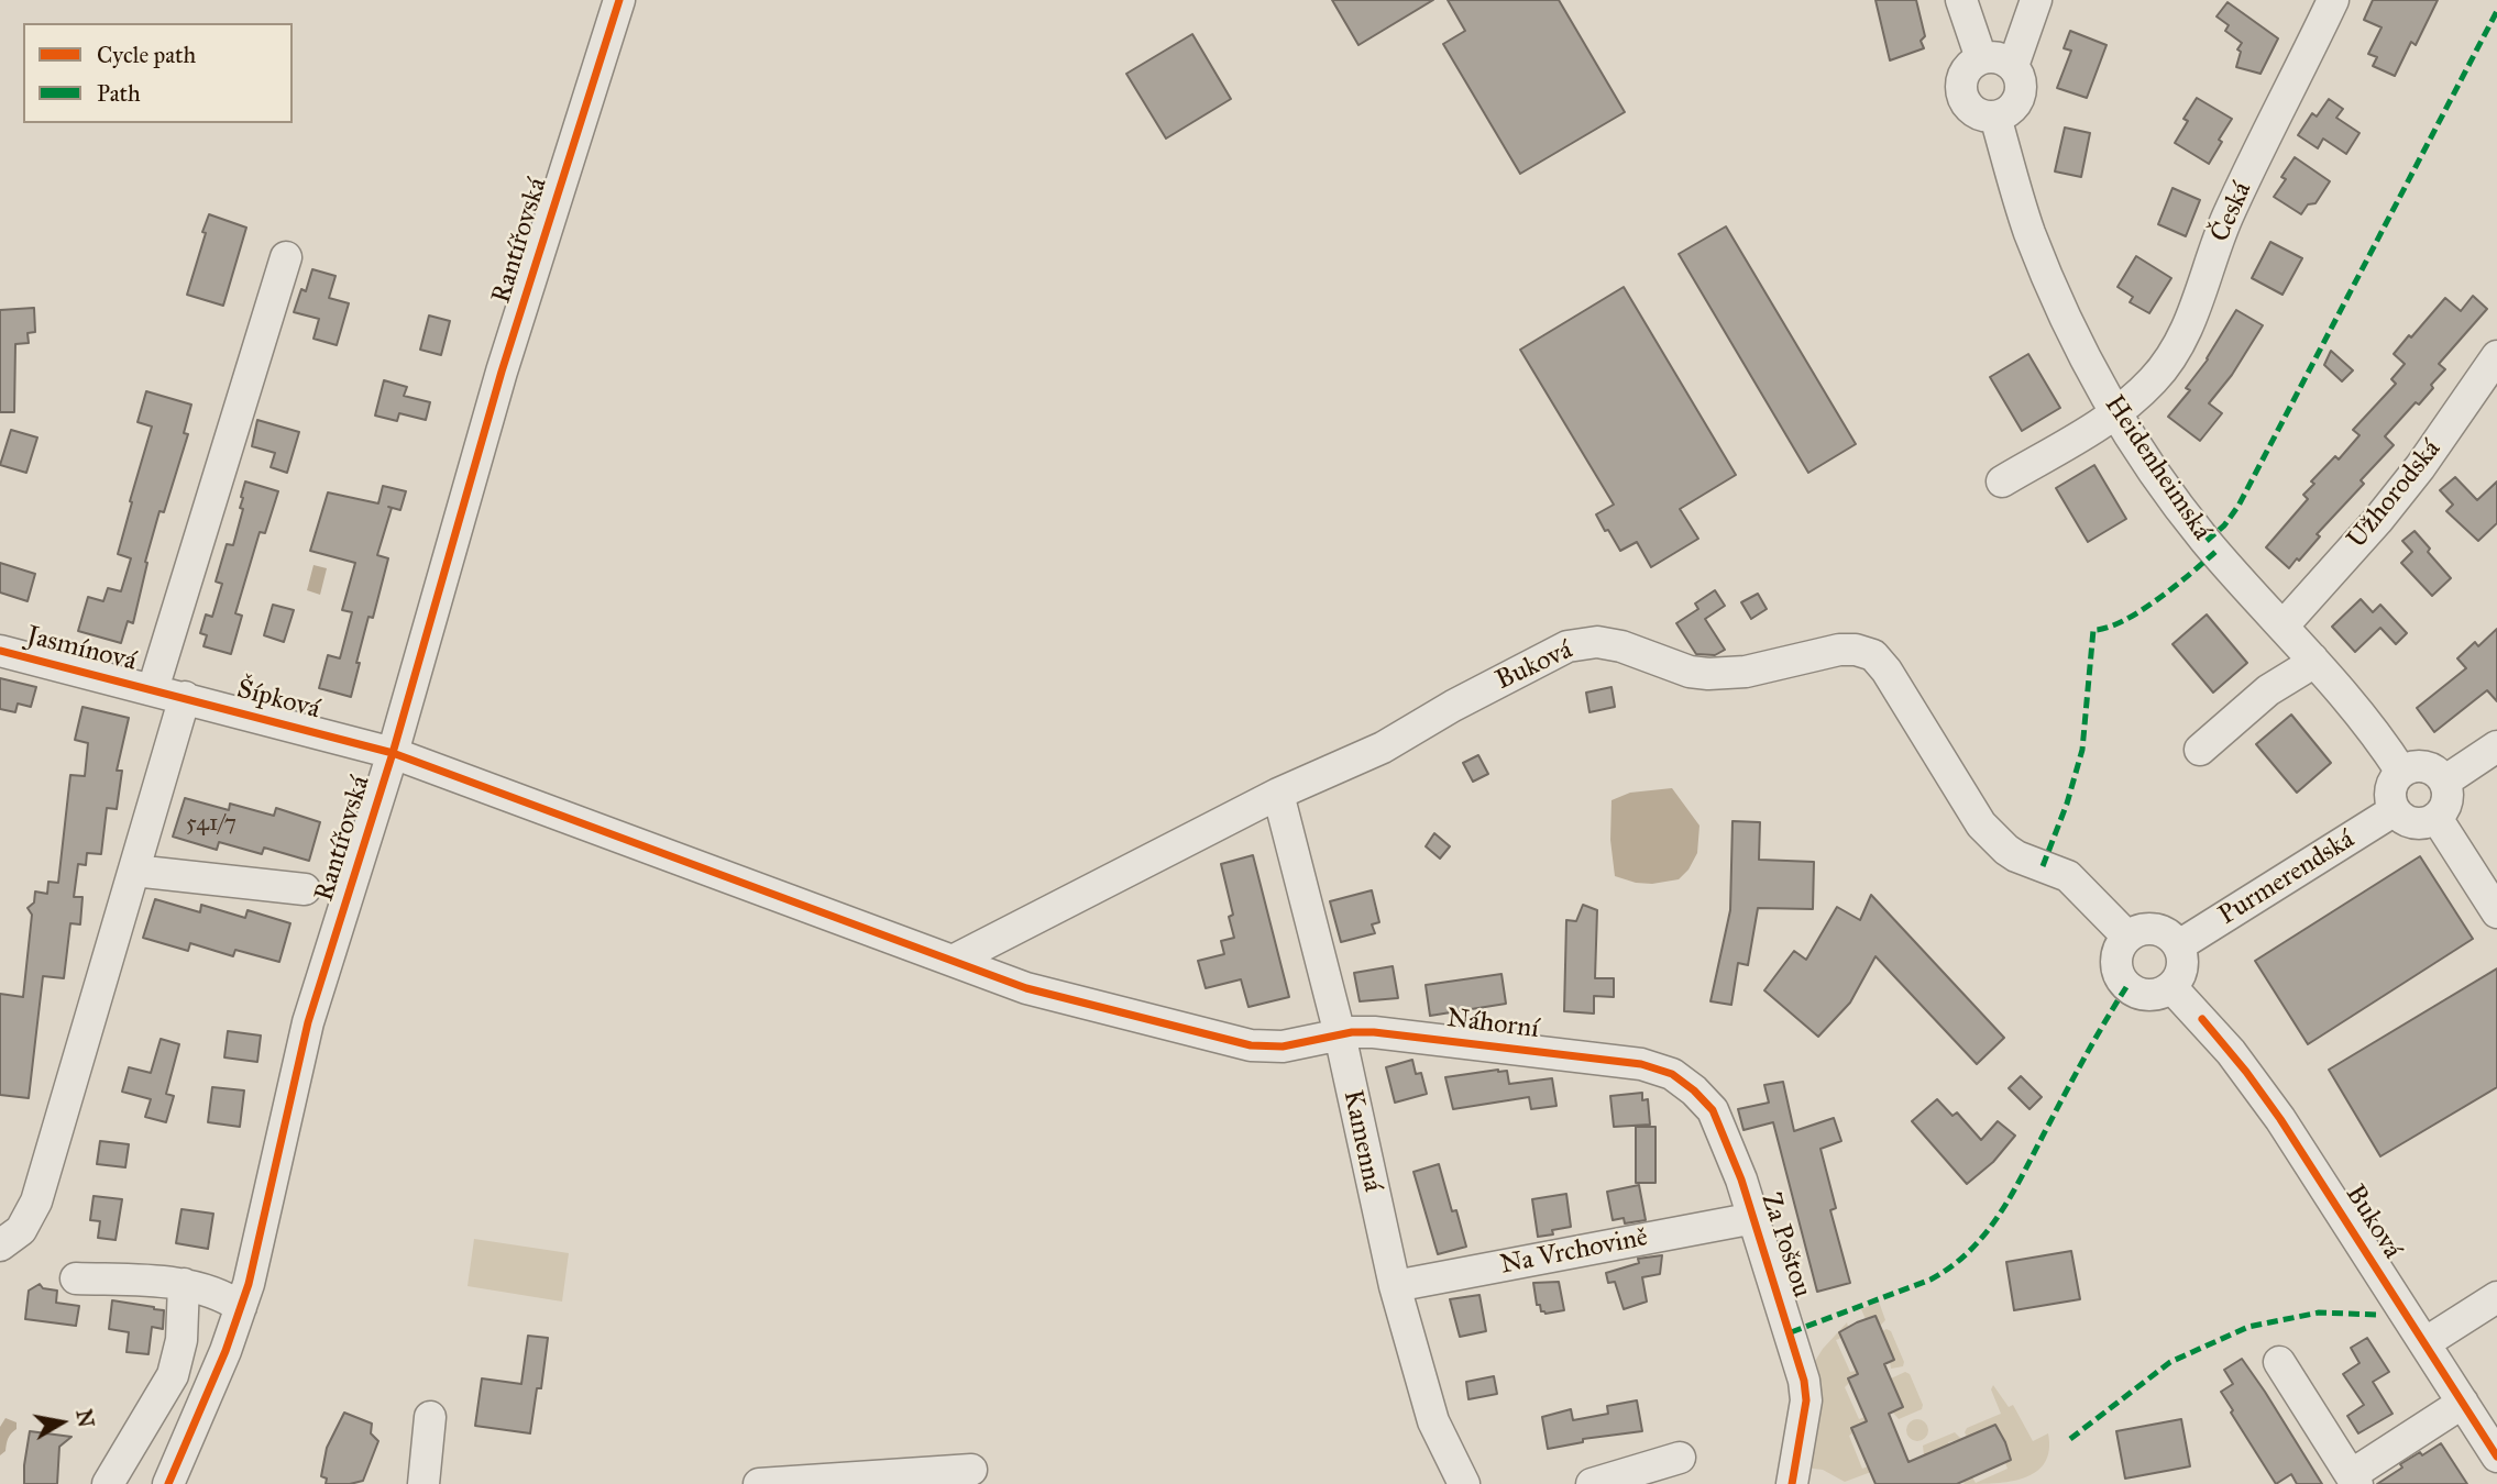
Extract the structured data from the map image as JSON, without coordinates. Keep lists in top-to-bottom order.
{
  "streets": {
    "street": [
      "Česká",
      "Rantířovská",
      "Heidenheimská",
      "Užhorodská",
      "Jasmínová",
      "Buková",
      "Šípková",
      "Purmerendská",
      "Náhorní",
      "Kamenná",
      "Za Poštou",
      "Na Vrchovině"
    ]
  },
  "crossings": [
    ["Česká", "Heidenheimská"],
    ["Rantířovská", "Šípková"],
    ["Heidenheimská", "Užhorodská"],
    ["Heidenheimská", "Purmerendská"],
    ["Jasmínová", "Šípková"],
    ["Buková", "Šípková"],
    ["Buková", "Purmerendská"],
    ["Buková", "Náhorní"],
    ["Buková", "Kamenná"],
    ["Šípková", "Náhorní"],
    ["Náhorní", "Kamenná"],
    ["Náhorní", "Za Poštou"],
    ["Kamenná", "Na Vrchovině"],
    ["Za Poštou", "Na Vrchovině"]
  ],
  "house_numbers": ["541/7"],
  "legend": ["Cycle path", "Path"],
  "north": "right"
}
